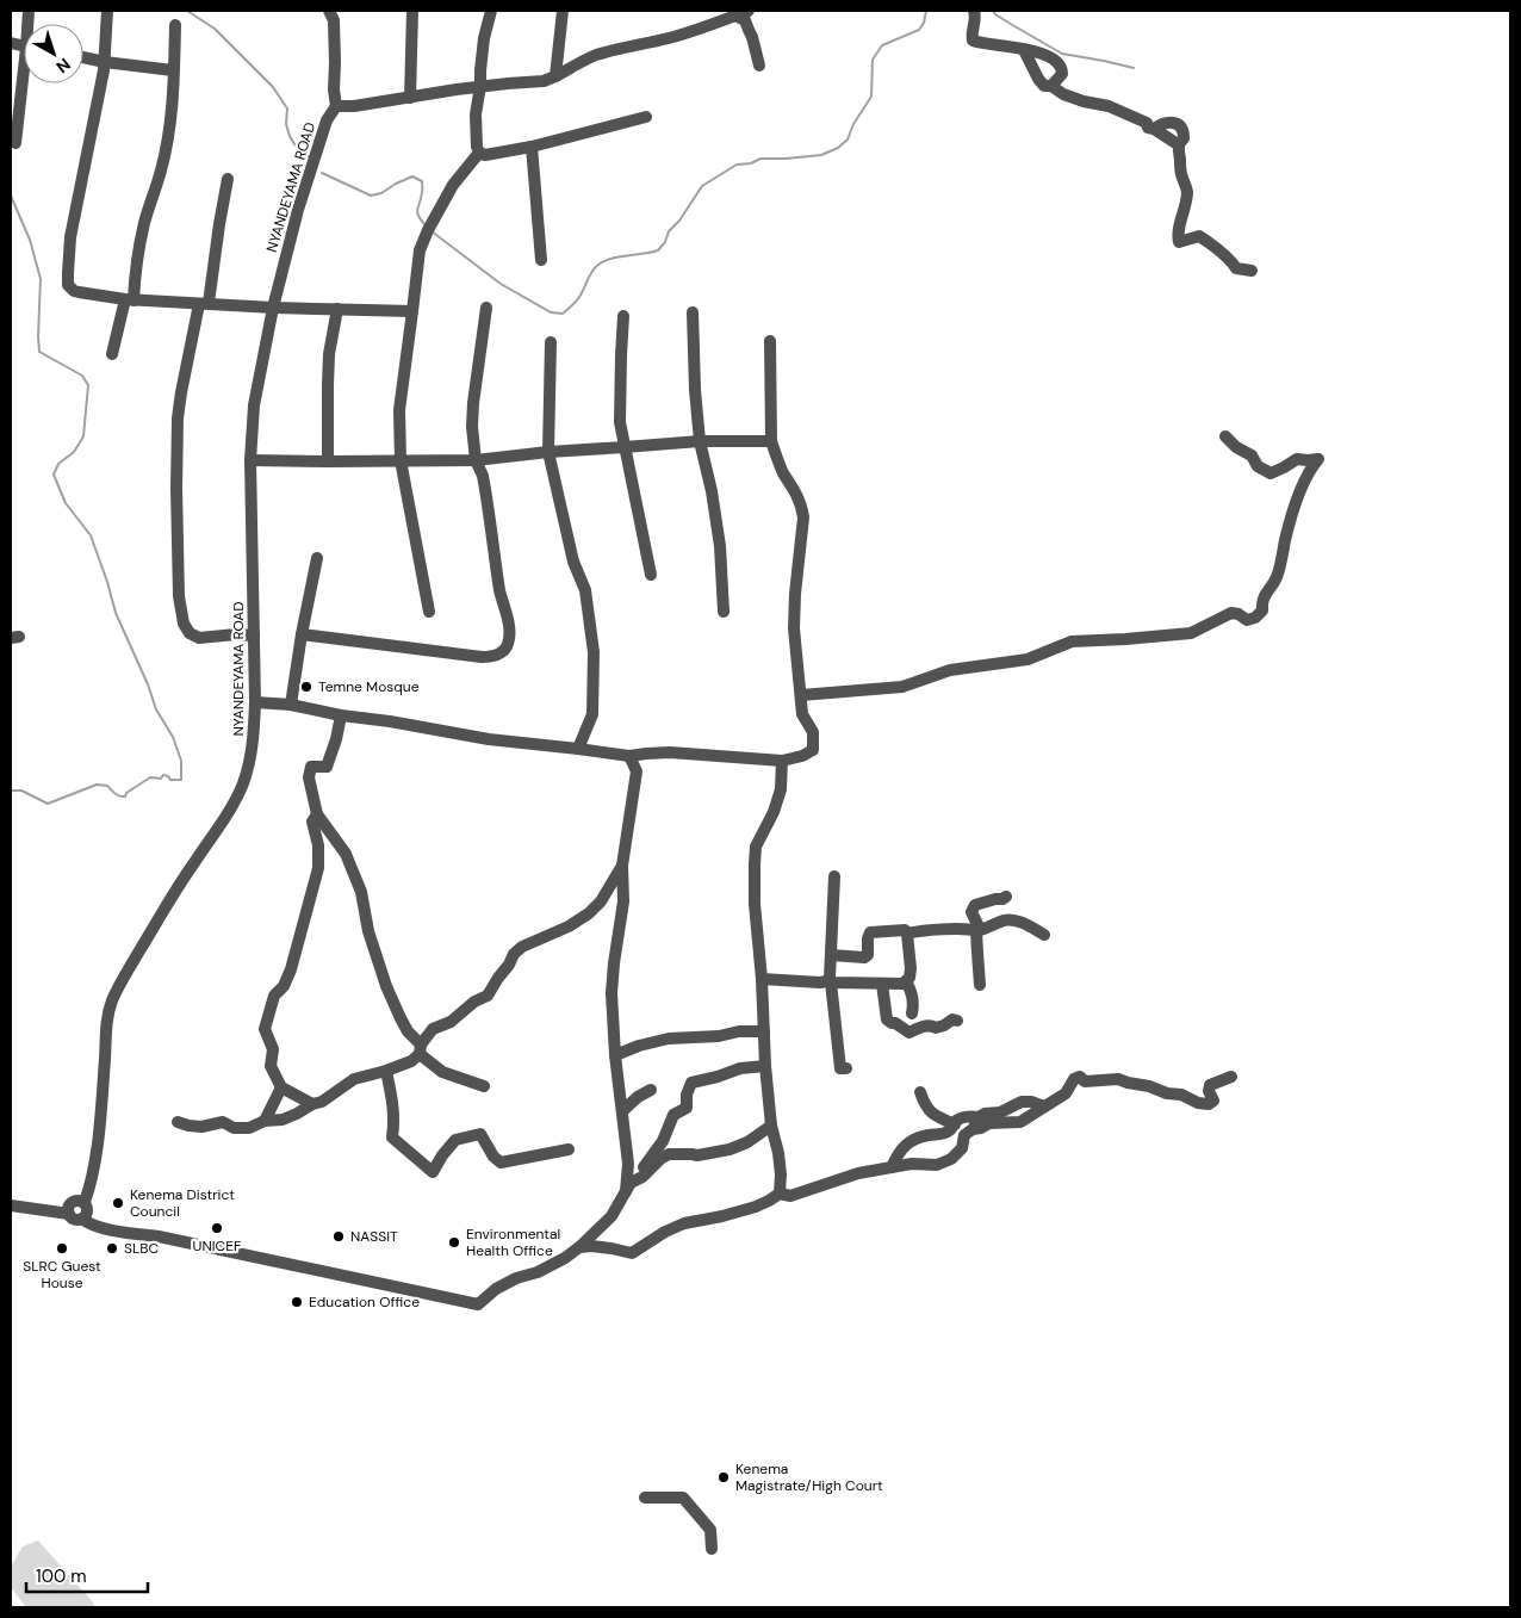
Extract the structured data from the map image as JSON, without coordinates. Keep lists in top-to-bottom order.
{
  "streets": {
    "street": ["NYANDEYAMA ROAD"]
  },
  "places": [
    "Temne Mosque",
    "Kenema District Council",
    "UNICEF",
    "NASSIT",
    "Environmental Health Office",
    "SLRC Guest House",
    "SLBC",
    "Education Office",
    "Kenema Magistrate/High Court"
  ],
  "scale_bar": "100 m",
  "north": "bottom right"
}
